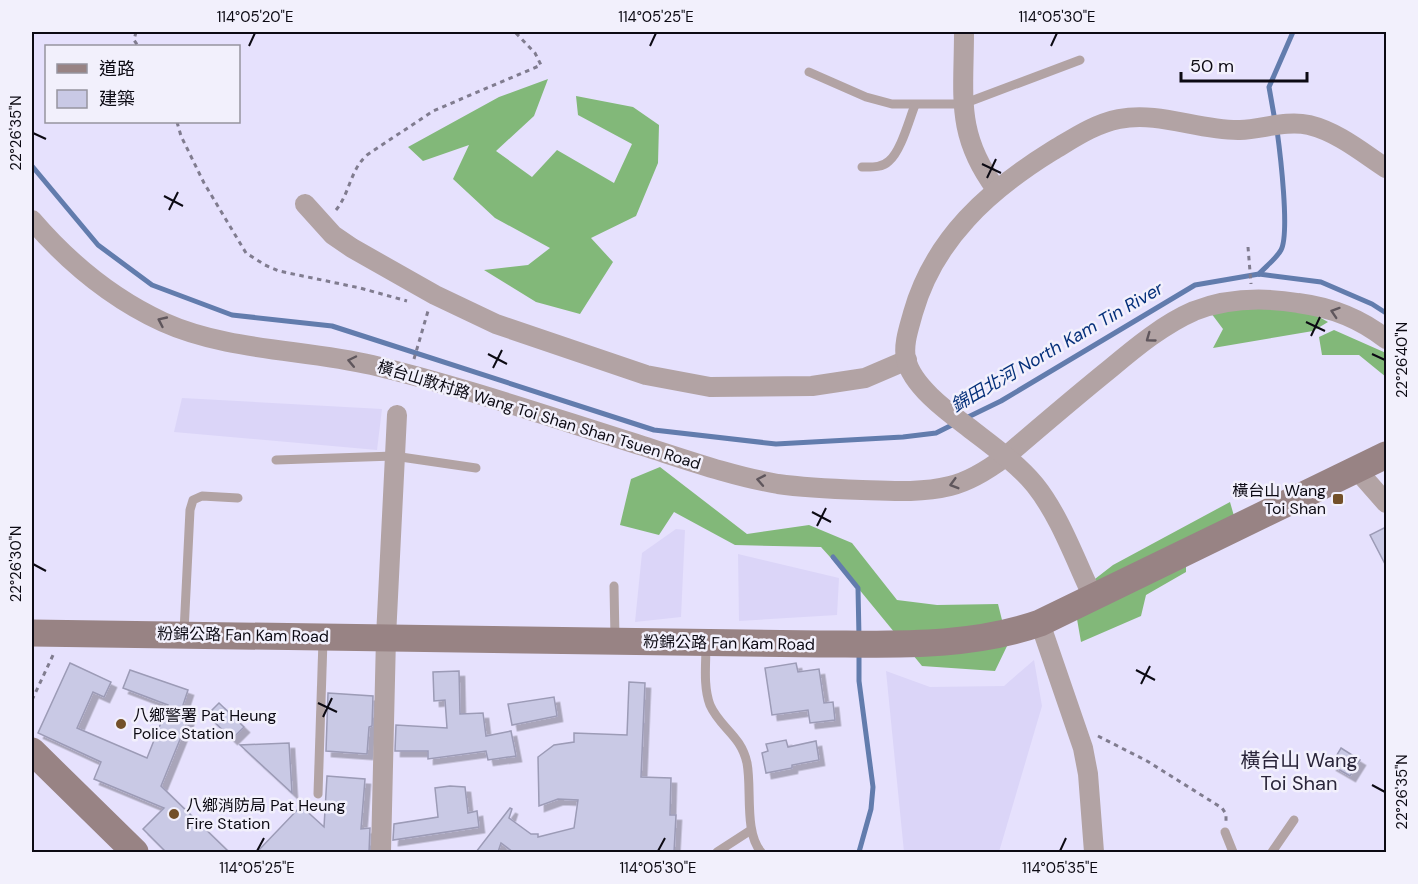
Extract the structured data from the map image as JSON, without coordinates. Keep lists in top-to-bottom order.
{
  "streets": {
    "main road": ["粉錦公路 Fan Kam Road"],
    "street": ["橫台山散村路 Wang Toi Shan Shan Tsuen Road"]
  },
  "districts": ["橫台山 Wang Toi Shan"],
  "water": ["錦田北河 North Kam Tin River"],
  "places": {
    "transit": ["橫台山 Wang Toi Shan"],
    "other": ["八鄉警署 Pat Heung Police Station", "八鄉消防局 Pat Heung Fire Station"]
  },
  "legend": ["道路", "建築"],
  "scale_bar": "50 m",
  "coordinates": [
    "114°05'20\"E",
    "114°05'25\"E",
    "114°05'30\"E",
    "22°26'35\"N",
    "22°26'40\"N",
    "22°26'30\"N",
    "114°05'35\"E"
  ]
}
